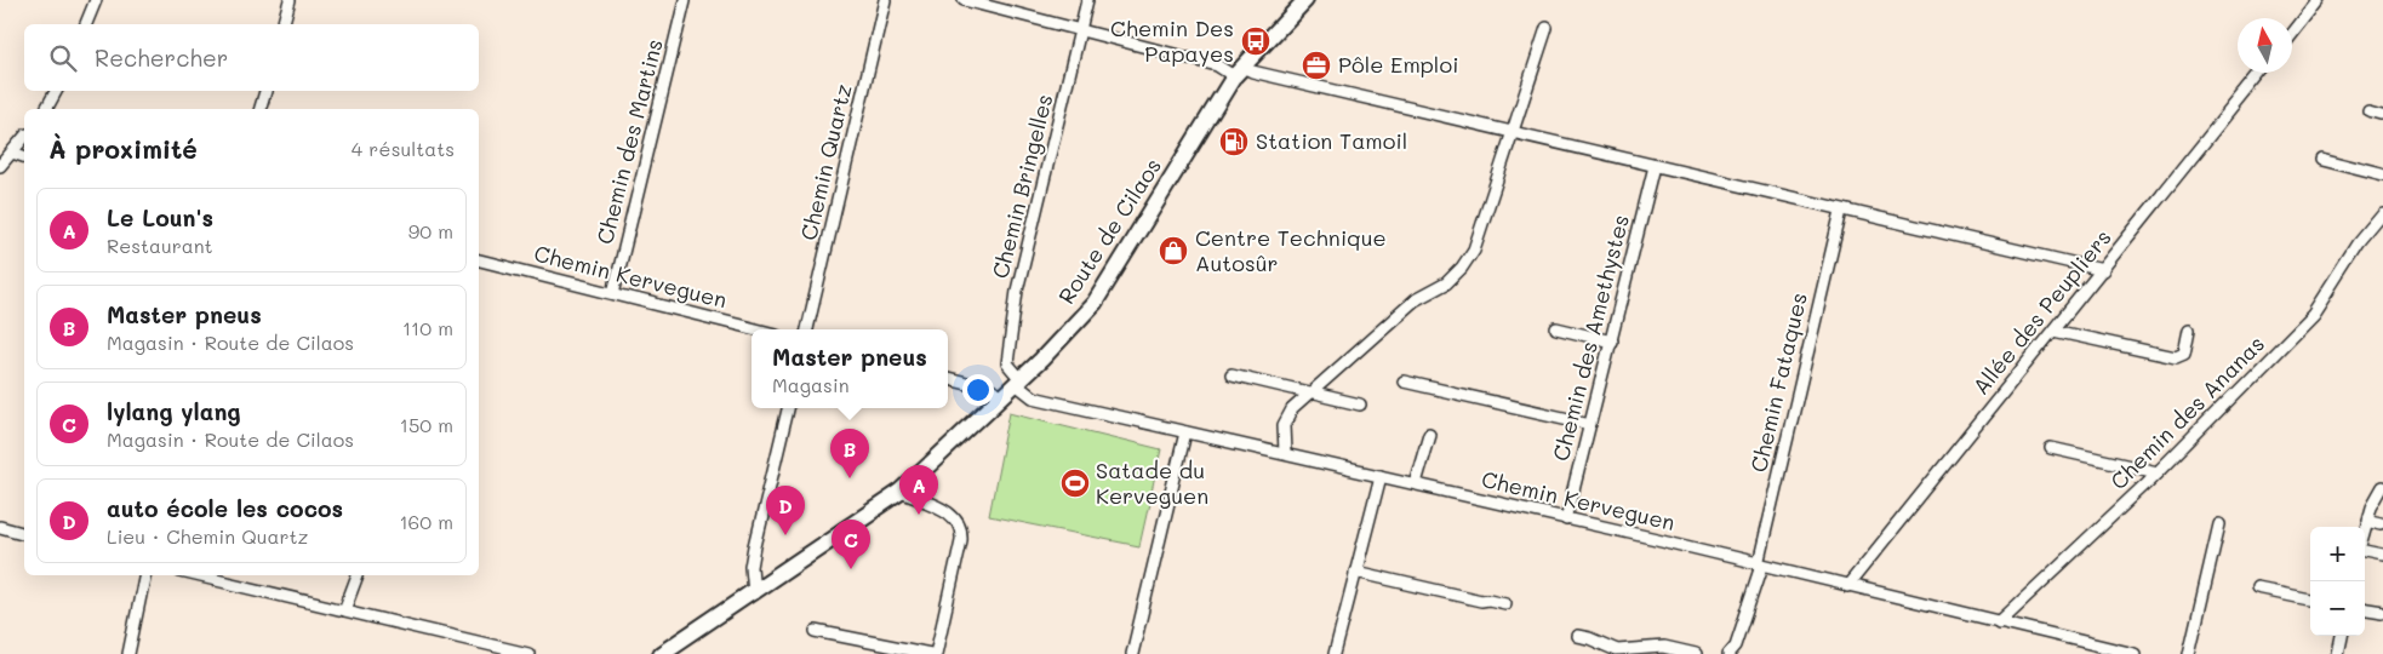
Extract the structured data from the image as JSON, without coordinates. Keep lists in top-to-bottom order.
{
  "streets": {
    "main road": ["Route de Cilaos"],
    "street": [
      "Chemin des Martins",
      "Chemin Quartz",
      "Chemin Bringelles",
      "Chemin Kerveguen",
      "Allée des Peupliers",
      "Chemin des Amethystes",
      "Chemin Fataques",
      "Chemin des Ananas"
    ]
  },
  "crossings": [
    ["Chemin des Martins", "Chemin Kerveguen"],
    ["Chemin Bringelles", "Route de Cilaos"],
    ["Chemin Bringelles", "Chemin Kerveguen"],
    ["Route de Cilaos", "Chemin Kerveguen"],
    ["Chemin Kerveguen", "Allée des Peupliers"],
    ["Chemin Kerveguen", "Chemin des Amethystes"],
    ["Chemin Kerveguen", "Chemin Fataques"],
    ["Chemin Kerveguen", "Chemin des Ananas"]
  ],
  "places": {
    "bus stop": ["Chemin Des Papayes"],
    "office": ["Pôle Emploi"],
    "fuel station": ["Station Tamoil"],
    "shop": ["Centre Technique Autosûr"],
    "sports": ["Satade du Kerveguen"]
  },
  "north": "top",
  "page": {
    "search": "Rechercher",
    "heading": ["À proximité", "4 résultats"],
    "list": [
      {
        "mark": "A",
        "name": "Le Loun's",
        "note": "Restaurant",
        "value": "90 m"
      },
      {
        "mark": "B",
        "name": "Master pneus",
        "note": "Magasin · Route de Cilaos",
        "value": "110 m"
      },
      {
        "mark": "C",
        "name": "lylang ylang",
        "note": "Magasin · Route de Cilaos",
        "value": "150 m"
      },
      {
        "mark": "D",
        "name": "auto école les cocos",
        "note": "Lieu · Chemin Quartz",
        "value": "160 m"
      }
    ],
    "popup": ["Master pneus", "Magasin"],
    "pins": [
      "B",
      "A",
      "D",
      "C"
    ],
    "map_buttons": ["+", "−"]
  }
}
